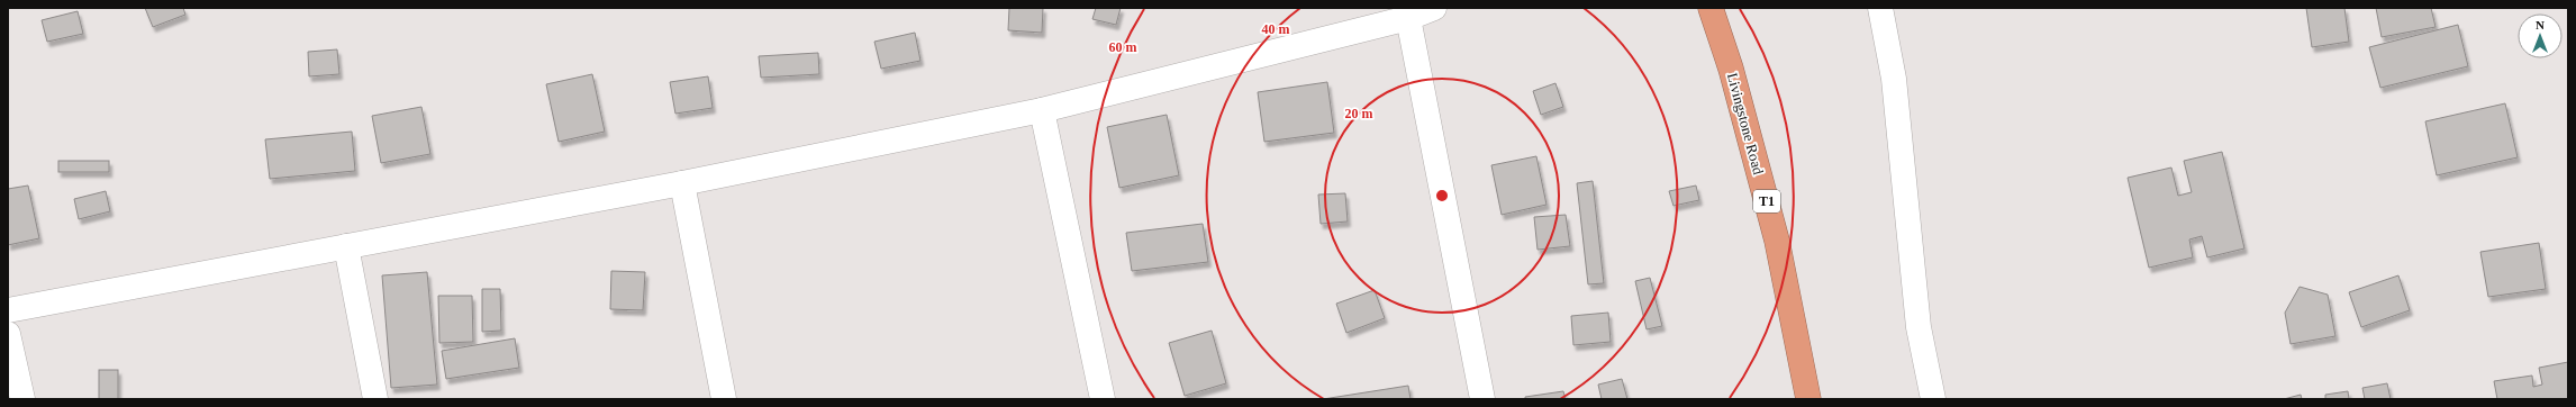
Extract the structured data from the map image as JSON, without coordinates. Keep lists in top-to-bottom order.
{
  "streets": {
    "highway": ["Livingstone Road", "T1"]
  },
  "north": "top",
  "rings": ["40 m", "60 m", "20 m"]
}
